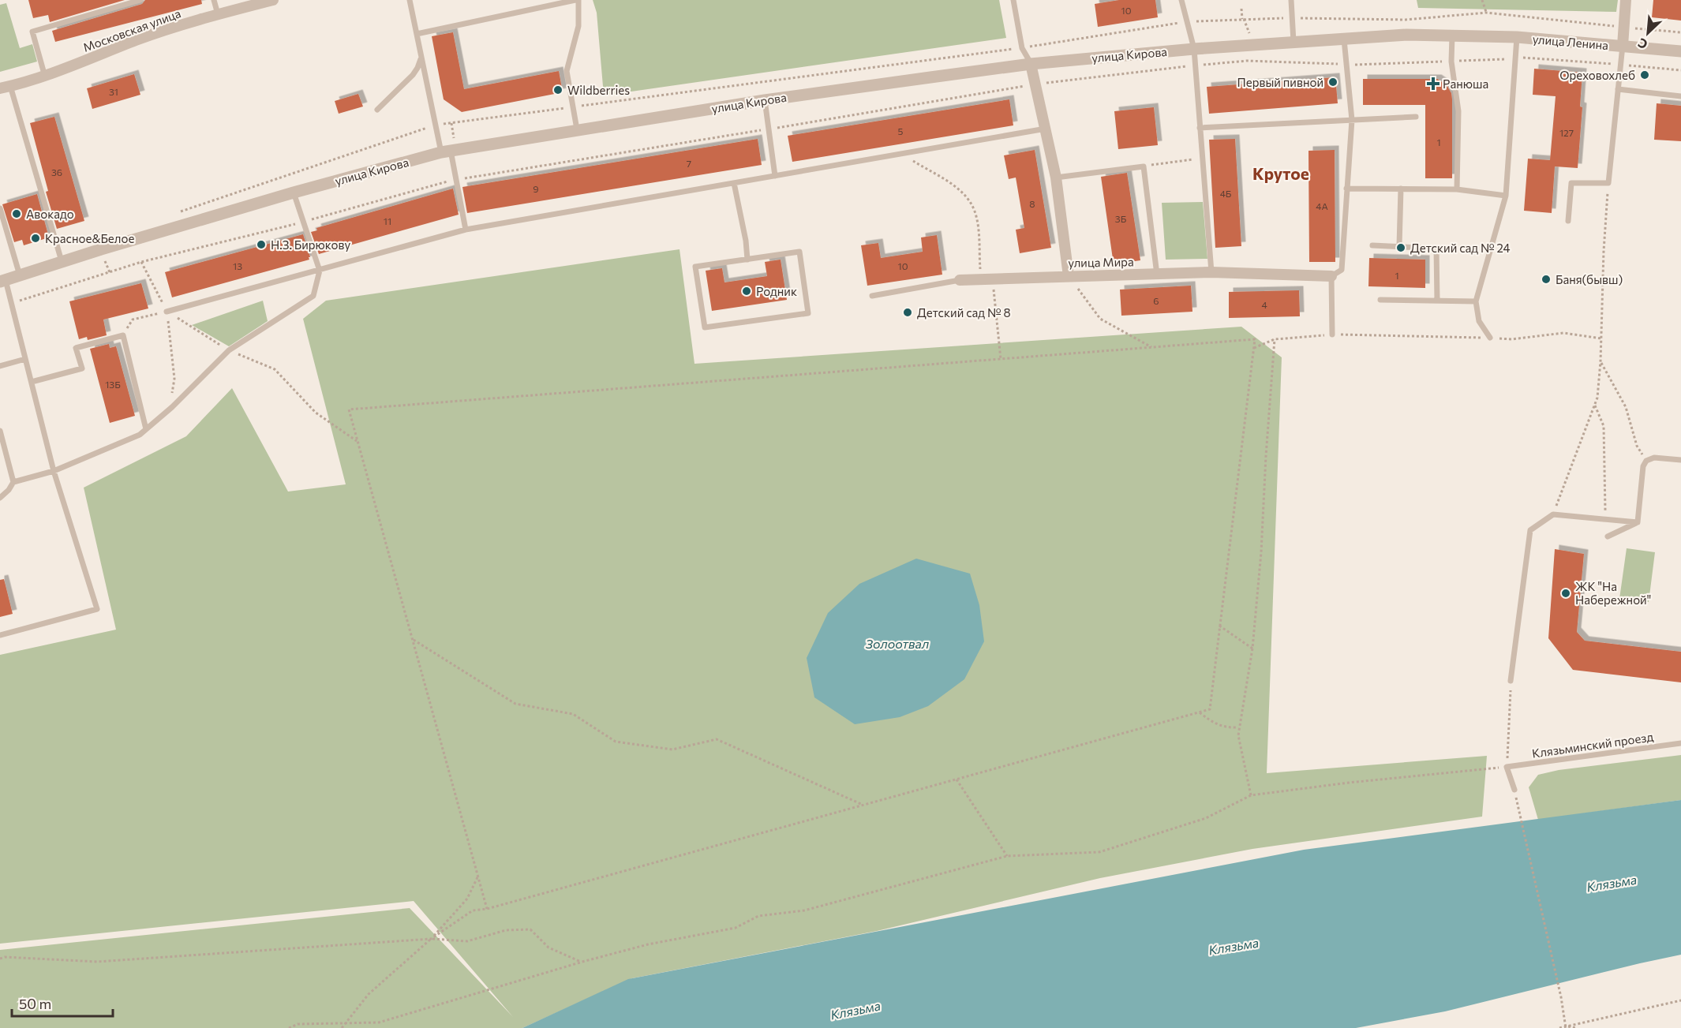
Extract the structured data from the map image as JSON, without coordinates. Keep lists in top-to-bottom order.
{
  "streets": {
    "street": [
      "Московская улица",
      "улица Ленина",
      "улица Кирова",
      "улица Мира"
    ],
    "lane": ["Клязьминский проезд"]
  },
  "crossings": [
    ["улица Ленина", "улица Кирова"]
  ],
  "districts": ["Крутое"],
  "water": ["Золоотвал", "Клязьма"],
  "places": {
    "other": [
      "Ореховохлеб",
      "Первый пивной",
      "Wildberries",
      "Авокадо",
      "Красное&Белое",
      "Н.З. Бирюкову",
      "Детский сад № 24",
      "Баня(бывш)",
      "Родник",
      "Детский сад № 8",
      "ЖК \"На Набережной\""
    ],
    "health": ["Ранюша"]
  },
  "house_numbers": [
    "10",
    "31",
    "5",
    "127",
    "1",
    "7",
    "36",
    "9",
    "4Б",
    "8",
    "4А",
    "3Б",
    "11",
    "13",
    "10",
    "1",
    "6",
    "4",
    "13Б"
  ],
  "scale_bar": "50 m",
  "north": "bottom left"
}
